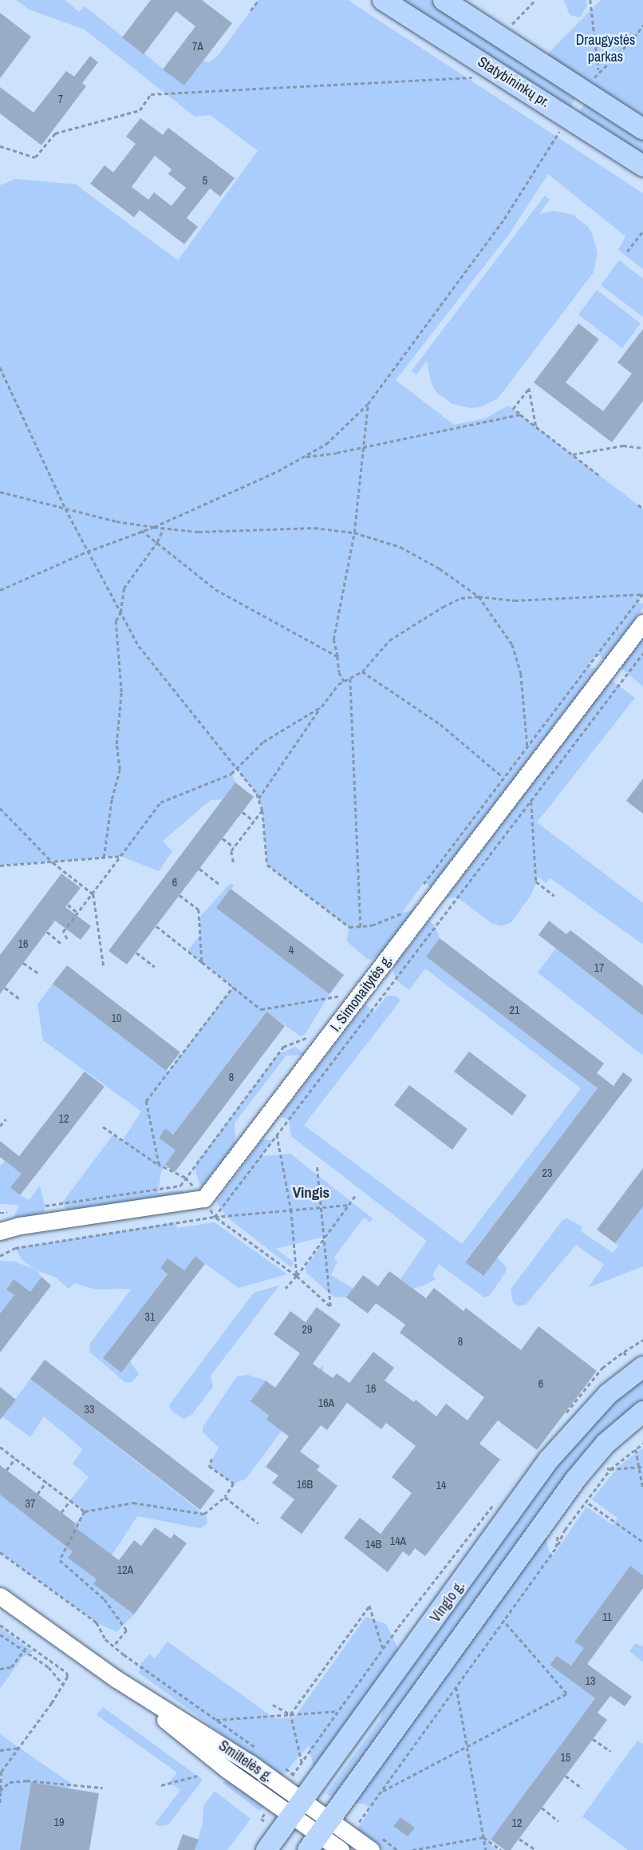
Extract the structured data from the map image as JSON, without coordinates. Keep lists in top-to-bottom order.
{
  "streets": {
    "main road": ["Statybininkų pr.", "Vingio g."],
    "street": ["I. Simonaitytės g.", "Smiltelės g."]
  },
  "crossings": [
    ["Vingio g.", "Smiltelės g."]
  ],
  "districts": ["Vingis"],
  "parks": ["Draugystės parkas"],
  "house_numbers": [
    "7A",
    "7",
    "5",
    "6",
    "16",
    "4",
    "17",
    "21",
    "10",
    "8",
    "12",
    "23",
    "31",
    "29",
    "8",
    "6",
    "16",
    "16A",
    "33",
    "16B",
    "14",
    "37",
    "14A",
    "14B",
    "12A",
    "11",
    "13",
    "15",
    "19",
    "12"
  ]
}
